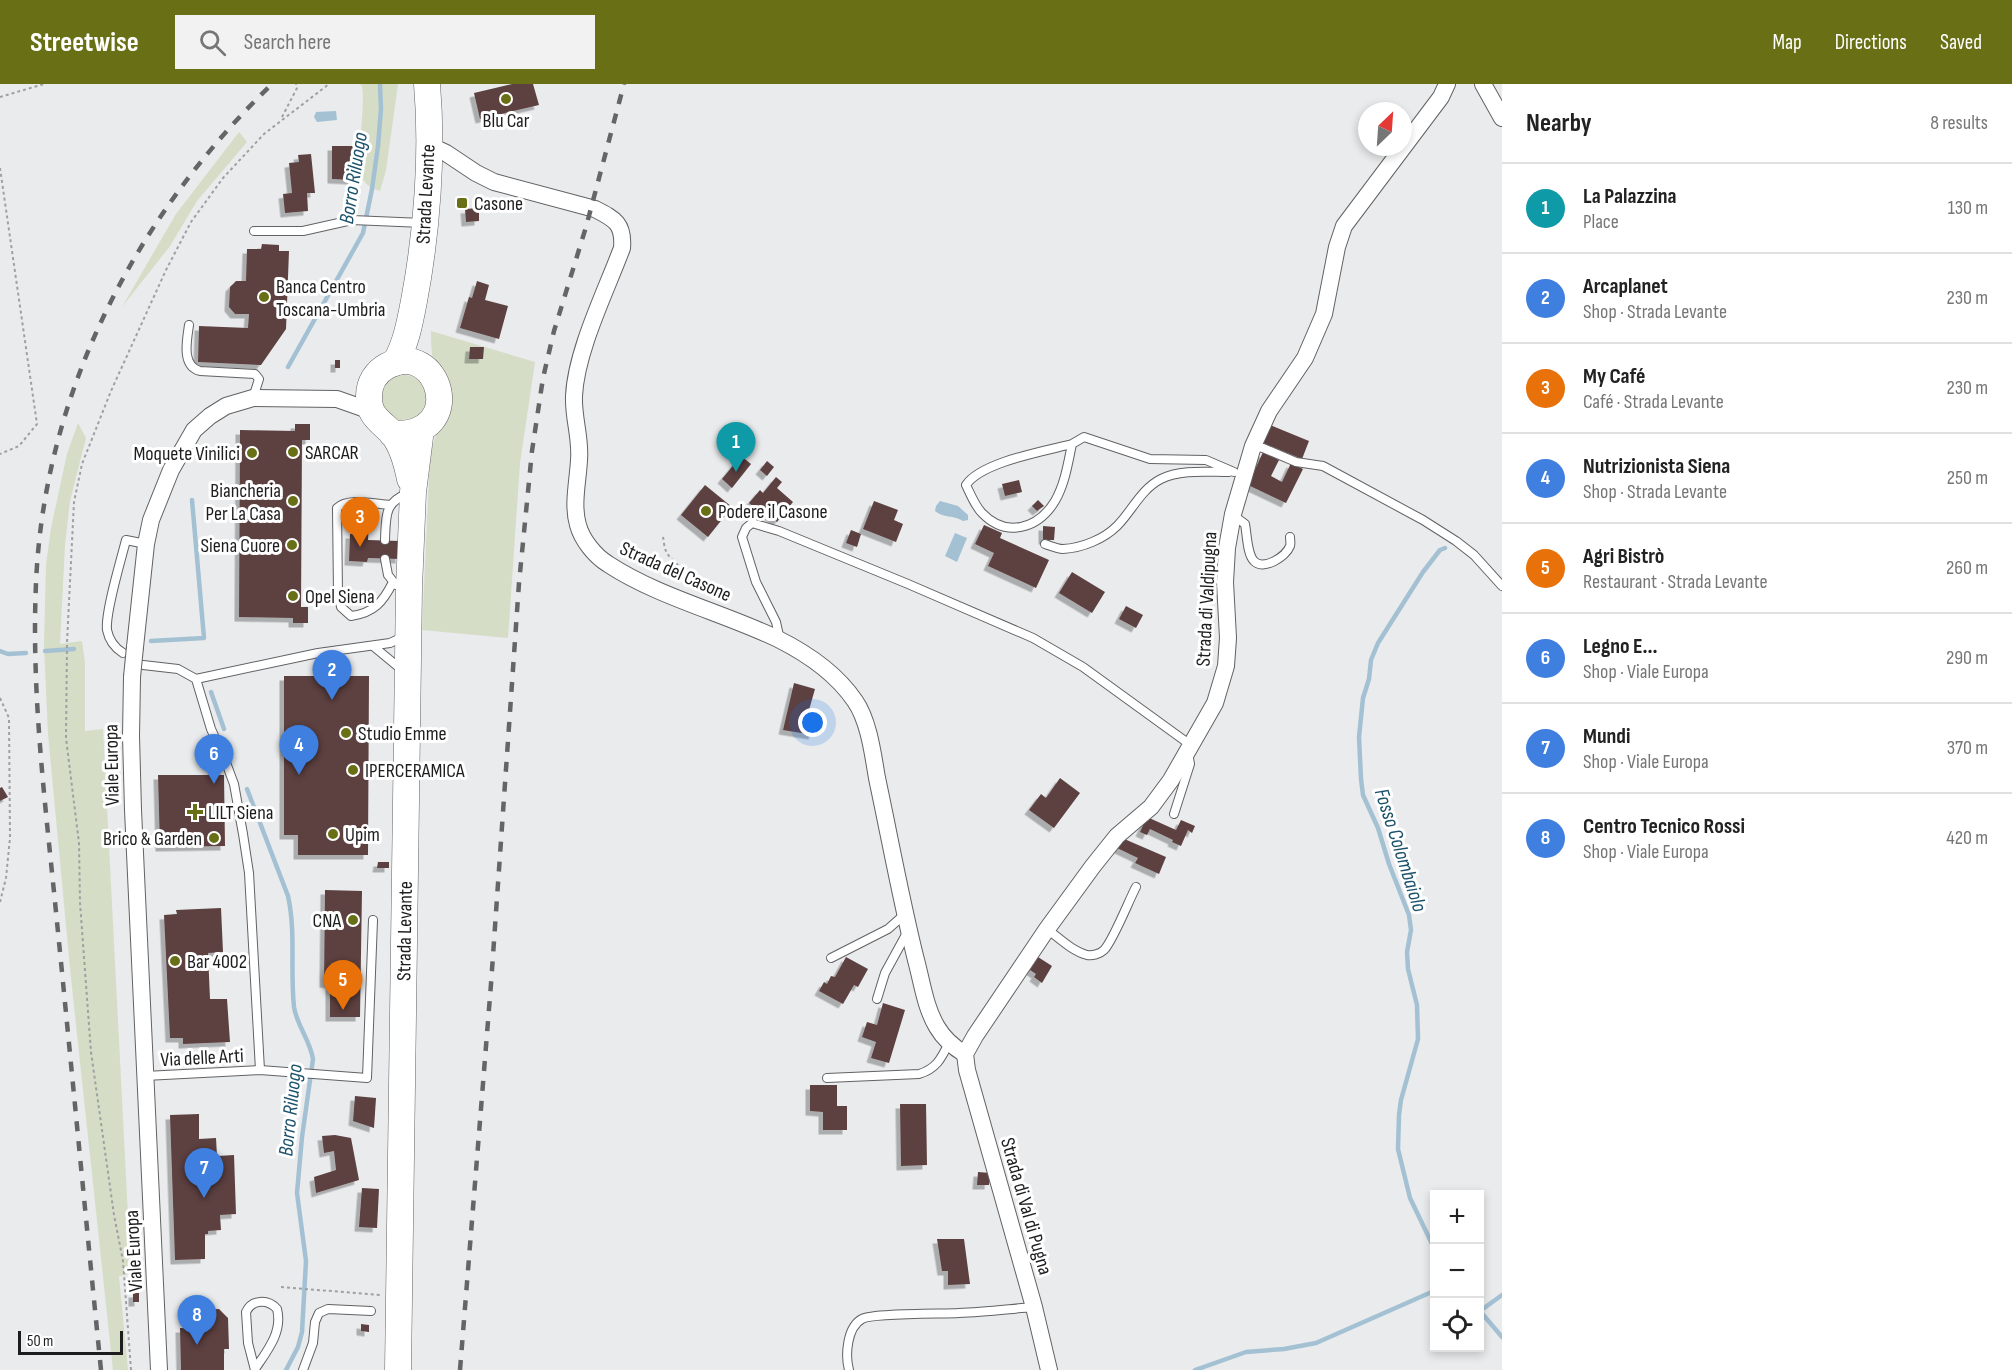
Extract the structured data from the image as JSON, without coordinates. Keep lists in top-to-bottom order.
{
  "streets": {
    "main road": ["Strada Levante"],
    "street": [
      "Strada del Casone",
      "Strada di Valdipugna",
      "Viale Europa",
      "Strada di Val di Pugna"
    ],
    "lane": ["Via delle Arti"]
  },
  "crossings": [
    ["Strada Levante", "Strada del Casone"],
    ["Strada Levante", "Viale Europa"],
    ["Strada del Casone", "Strada di Valdipugna"],
    ["Strada del Casone", "Strada di Val di Pugna"],
    ["Strada di Valdipugna", "Strada di Val di Pugna"],
    ["Viale Europa", "Via delle Arti"]
  ],
  "water": ["Borro Riluogo", "Fosso Colombaiolo"],
  "places": {
    "other": [
      "Blu Car",
      "Banca Centro Toscana-Umbria",
      "SARCAR",
      "Moquete Vinilici",
      "Biancheria Per La Casa",
      "Podere il Casone",
      "Siena Cuore",
      "Opel Siena",
      "Studio Emme",
      "IPERCERAMICA",
      "Upim",
      "Brico & Garden",
      "CNA",
      "Bar 4002"
    ],
    "transit": ["Casone"],
    "health": ["LILT Siena"]
  },
  "scale_bar": "50 m",
  "north": "top right",
  "page": {
    "header": "Streetwise",
    "search": "Search here",
    "nav": ["Map", "Directions", "Saved"],
    "heading": ["Nearby", "8 results"],
    "list": [
      {
        "mark": "1",
        "name": "La Palazzina",
        "note": "Place",
        "value": "130 m"
      },
      {
        "mark": "2",
        "name": "Arcaplanet",
        "note": "Shop · Strada Levante",
        "value": "230 m"
      },
      {
        "mark": "3",
        "name": "My Café",
        "note": "Café · Strada Levante",
        "value": "230 m"
      },
      {
        "mark": "4",
        "name": "Nutrizionista Siena",
        "note": "Shop · Strada Levante",
        "value": "250 m"
      },
      {
        "mark": "5",
        "name": "Agri Bistrò",
        "note": "Restaurant · Strada Levante",
        "value": "260 m"
      },
      {
        "mark": "6",
        "name": "Legno E...",
        "note": "Shop · Viale Europa",
        "value": "290 m"
      },
      {
        "mark": "7",
        "name": "Mundi",
        "note": "Shop · Viale Europa",
        "value": "370 m"
      },
      {
        "mark": "8",
        "name": "Centro Tecnico Rossi",
        "note": "Shop · Viale Europa",
        "value": "420 m"
      }
    ],
    "pins": [
      "1",
      "3",
      "2",
      "4",
      "6",
      "5",
      "7",
      "8"
    ],
    "map_buttons": ["+", "−"],
    "scale": "50 m"
  }
}
